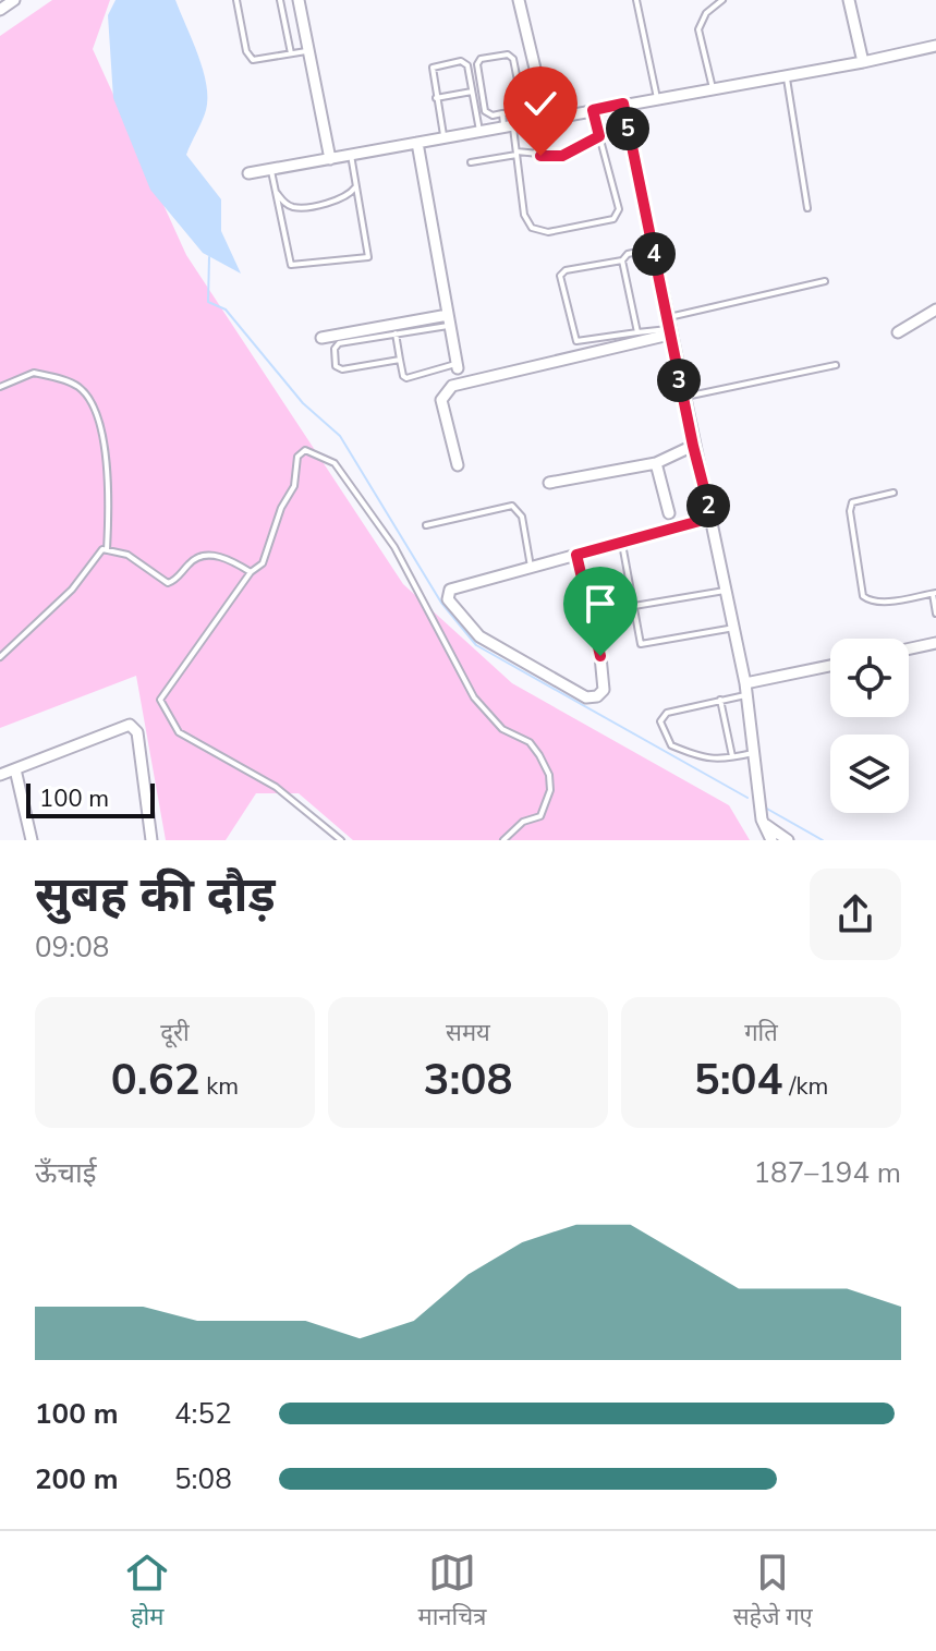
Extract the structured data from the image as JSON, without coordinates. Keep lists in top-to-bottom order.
{
  "scale_bar": "100 m",
  "page": {
    "pins": [
      "5",
      "4",
      "3",
      "2"
    ],
    "scale": "100 m",
    "heading": ["सुबह की दौड़", "09:08"],
    "stats": [
      ["दूरी", "0.62 km"],
      ["समय", "3:08"],
      ["गति", "5:04 /km"]
    ],
    "chart": ["ऊँचाई", "187–194 m"],
    "list": [
      {
        "name": "100 m",
        "note": "4:52"
      },
      {
        "name": "200 m",
        "note": "5:08"
      }
    ],
    "tabs": ["होम", "मानचित्र", "सहेजे गए"]
  }
}
